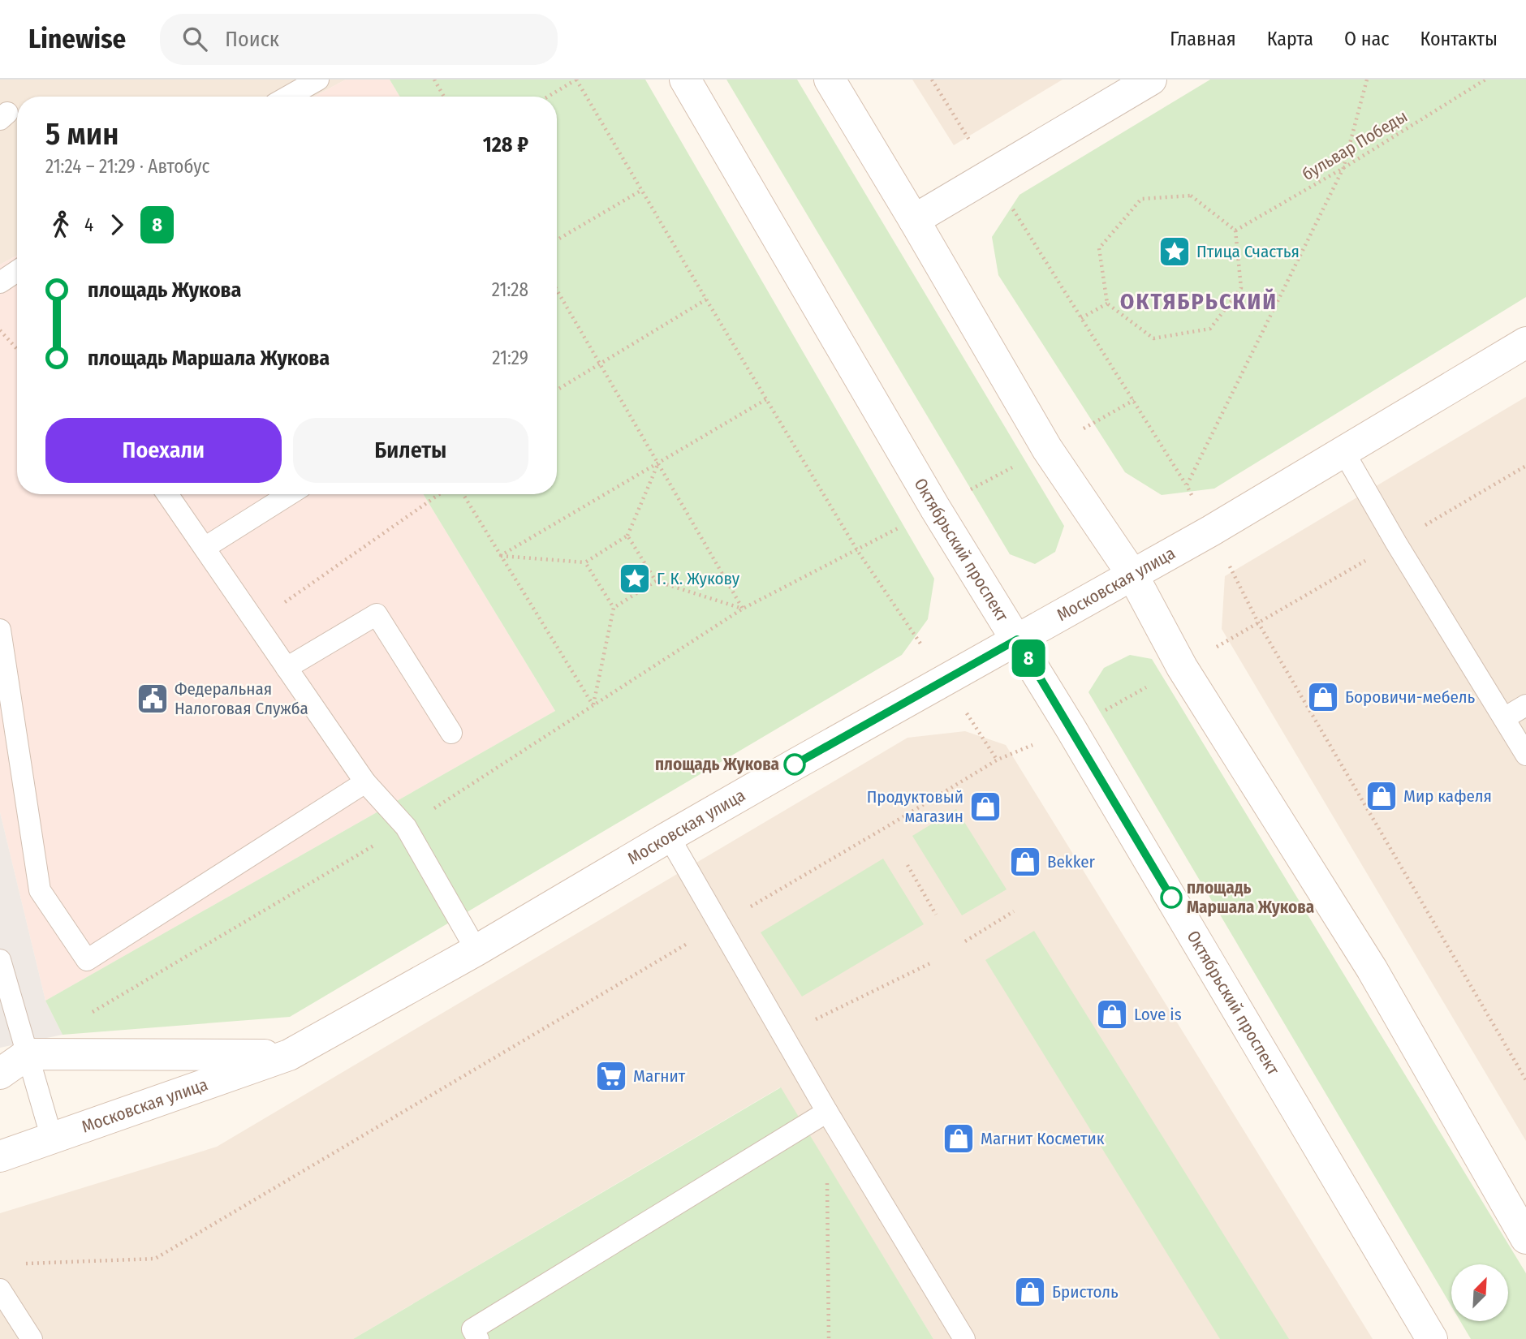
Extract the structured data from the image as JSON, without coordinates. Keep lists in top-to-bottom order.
{
  "streets": {
    "main road": ["Октябрьский проспект", "Московская улица"],
    "path": ["бульвар Победы"]
  },
  "crossings": [
    ["Октябрьский проспект", "Московская улица"]
  ],
  "districts": ["ОКТЯБРЬСКИЙ"],
  "places": {
    "place": ["Птица Счастья", "Г. К. Жукову"],
    "shop": [
      "Боровичи-мебель",
      "Мир кафеля",
      "Продуктовый магазин",
      "Bekker",
      "Love is",
      "Магнит Косметик",
      "Бристоль"
    ],
    "public building": ["Федеральная Налоговая Служба"],
    "other": ["площадь Жукова", "площадь Маршала Жукова"],
    "supermarket": ["Магнит"]
  },
  "lines": ["bus line 8"],
  "north": "top right",
  "page": {
    "header": "Linewise",
    "search": "Поиск",
    "nav": [
      "Главная",
      "Карта",
      "О нас",
      "Контакты"
    ],
    "on_map": "8",
    "heading": ["5 мин", "21:24 – 21:29 · Автобус", "128 ₽"],
    "legs": ["4", "8"],
    "list": [
      {
        "name": "площадь Жукова",
        "value": "21:28"
      },
      {
        "name": "площадь Маршала Жукова",
        "value": "21:29"
      }
    ],
    "buttons": ["Поехали", "Билеты"]
  }
}
